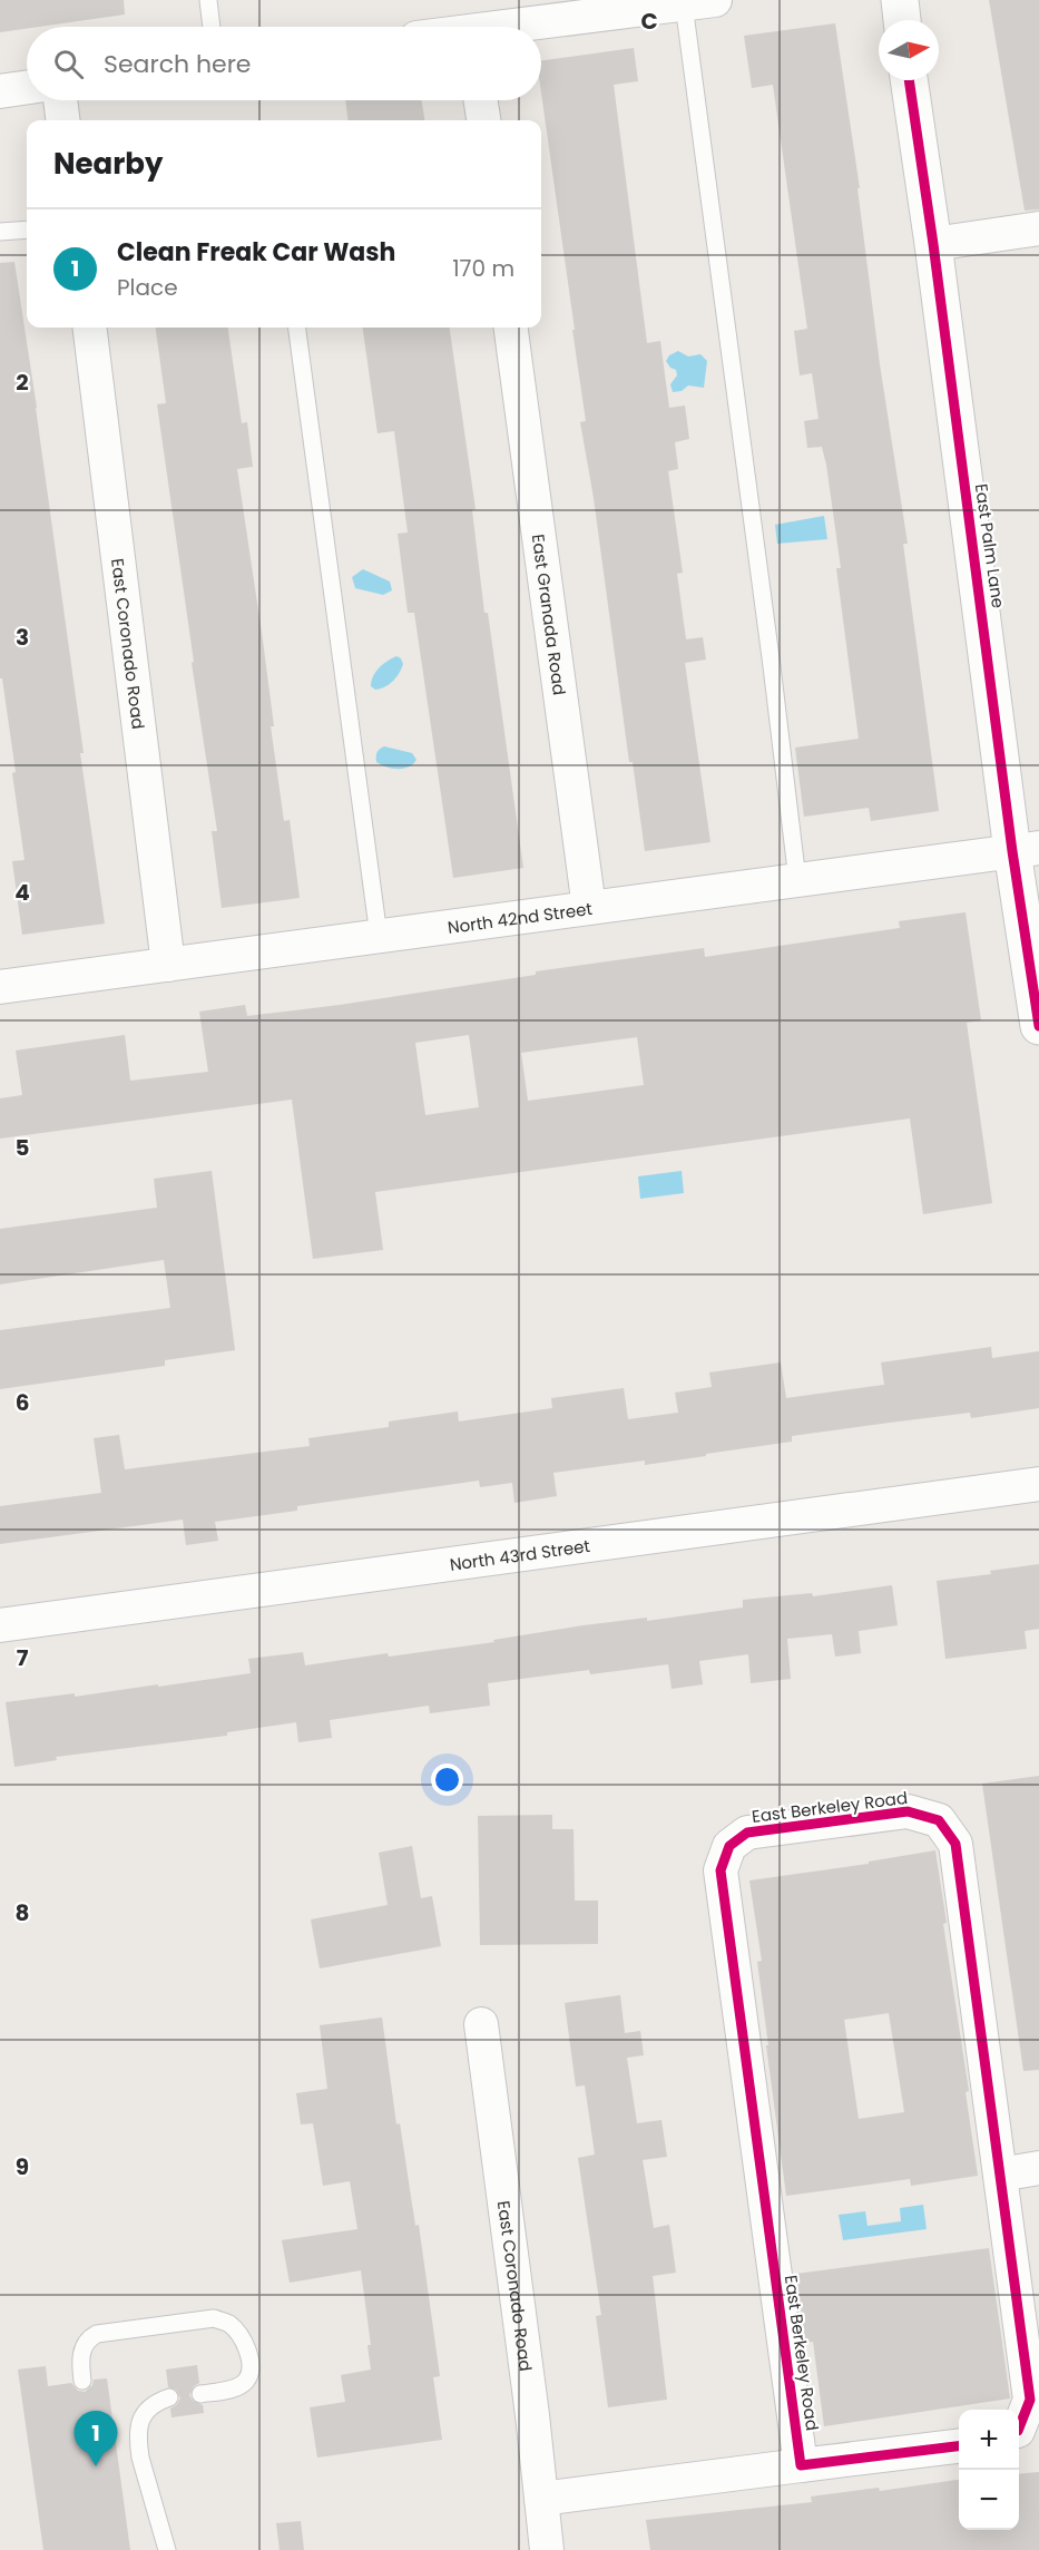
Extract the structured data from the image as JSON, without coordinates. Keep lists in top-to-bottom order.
{
  "streets": {
    "street": [
      "East Palm Lane",
      "East Granada Road",
      "East Coronado Road",
      "North 42nd Street",
      "North 43rd Street",
      "East Berkeley Road"
    ]
  },
  "crossings": [
    ["East Palm Lane", "North 42nd Street"],
    ["East Granada Road", "North 42nd Street"],
    ["East Coronado Road", "North 42nd Street"]
  ],
  "north": "right",
  "page": {
    "search": "Search here",
    "heading": "Nearby",
    "list": [
      {
        "mark": "1",
        "name": "Clean Freak Car Wash",
        "note": "Place",
        "value": "170 m"
      }
    ],
    "map_buttons": ["+", "−"],
    "pins": "1"
  },
  "grid": {
    "columns": ["C"],
    "rows": [
      "2",
      "3",
      "4",
      "5",
      "6",
      "7",
      "8",
      "9"
    ]
  }
}
